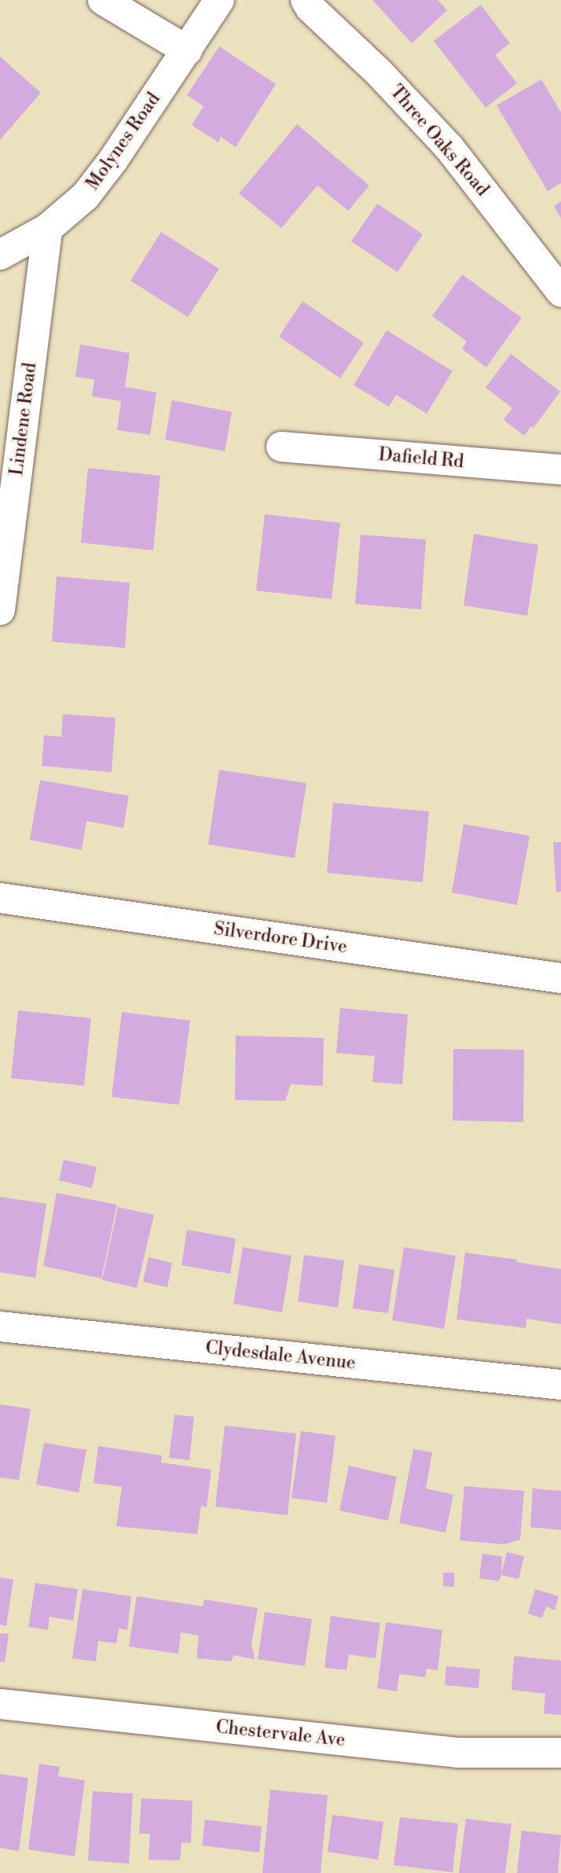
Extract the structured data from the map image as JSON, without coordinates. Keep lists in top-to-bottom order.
{
  "streets": {
    "street": [
      "Three Oaks Road",
      "Molynes Road",
      "Lindene Road",
      "Dafield Rd",
      "Silverdore Drive",
      "Clydesdale Avenue",
      "Chestervale Ave"
    ]
  },
  "crossings": [
    ["Molynes Road", "Lindene Road"]
  ]
}
